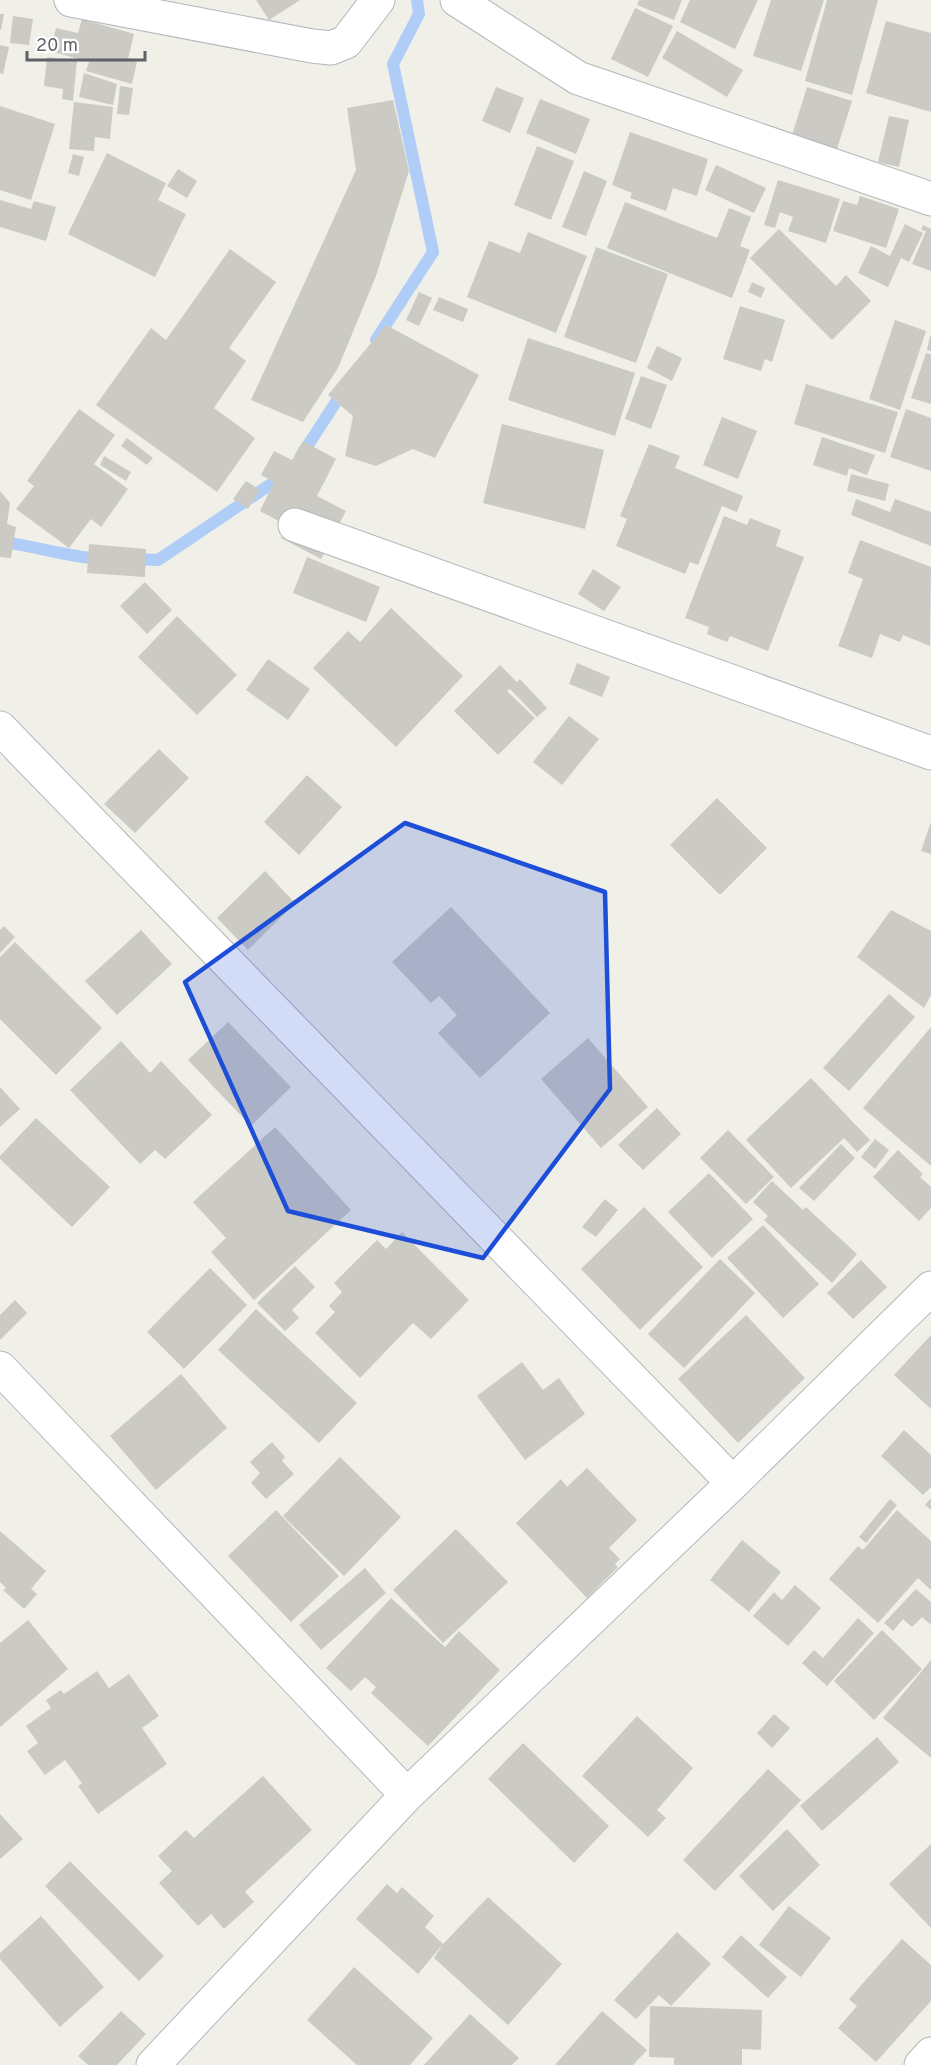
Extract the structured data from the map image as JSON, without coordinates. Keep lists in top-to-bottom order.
{
  "scale_bar": "20 m"
}
